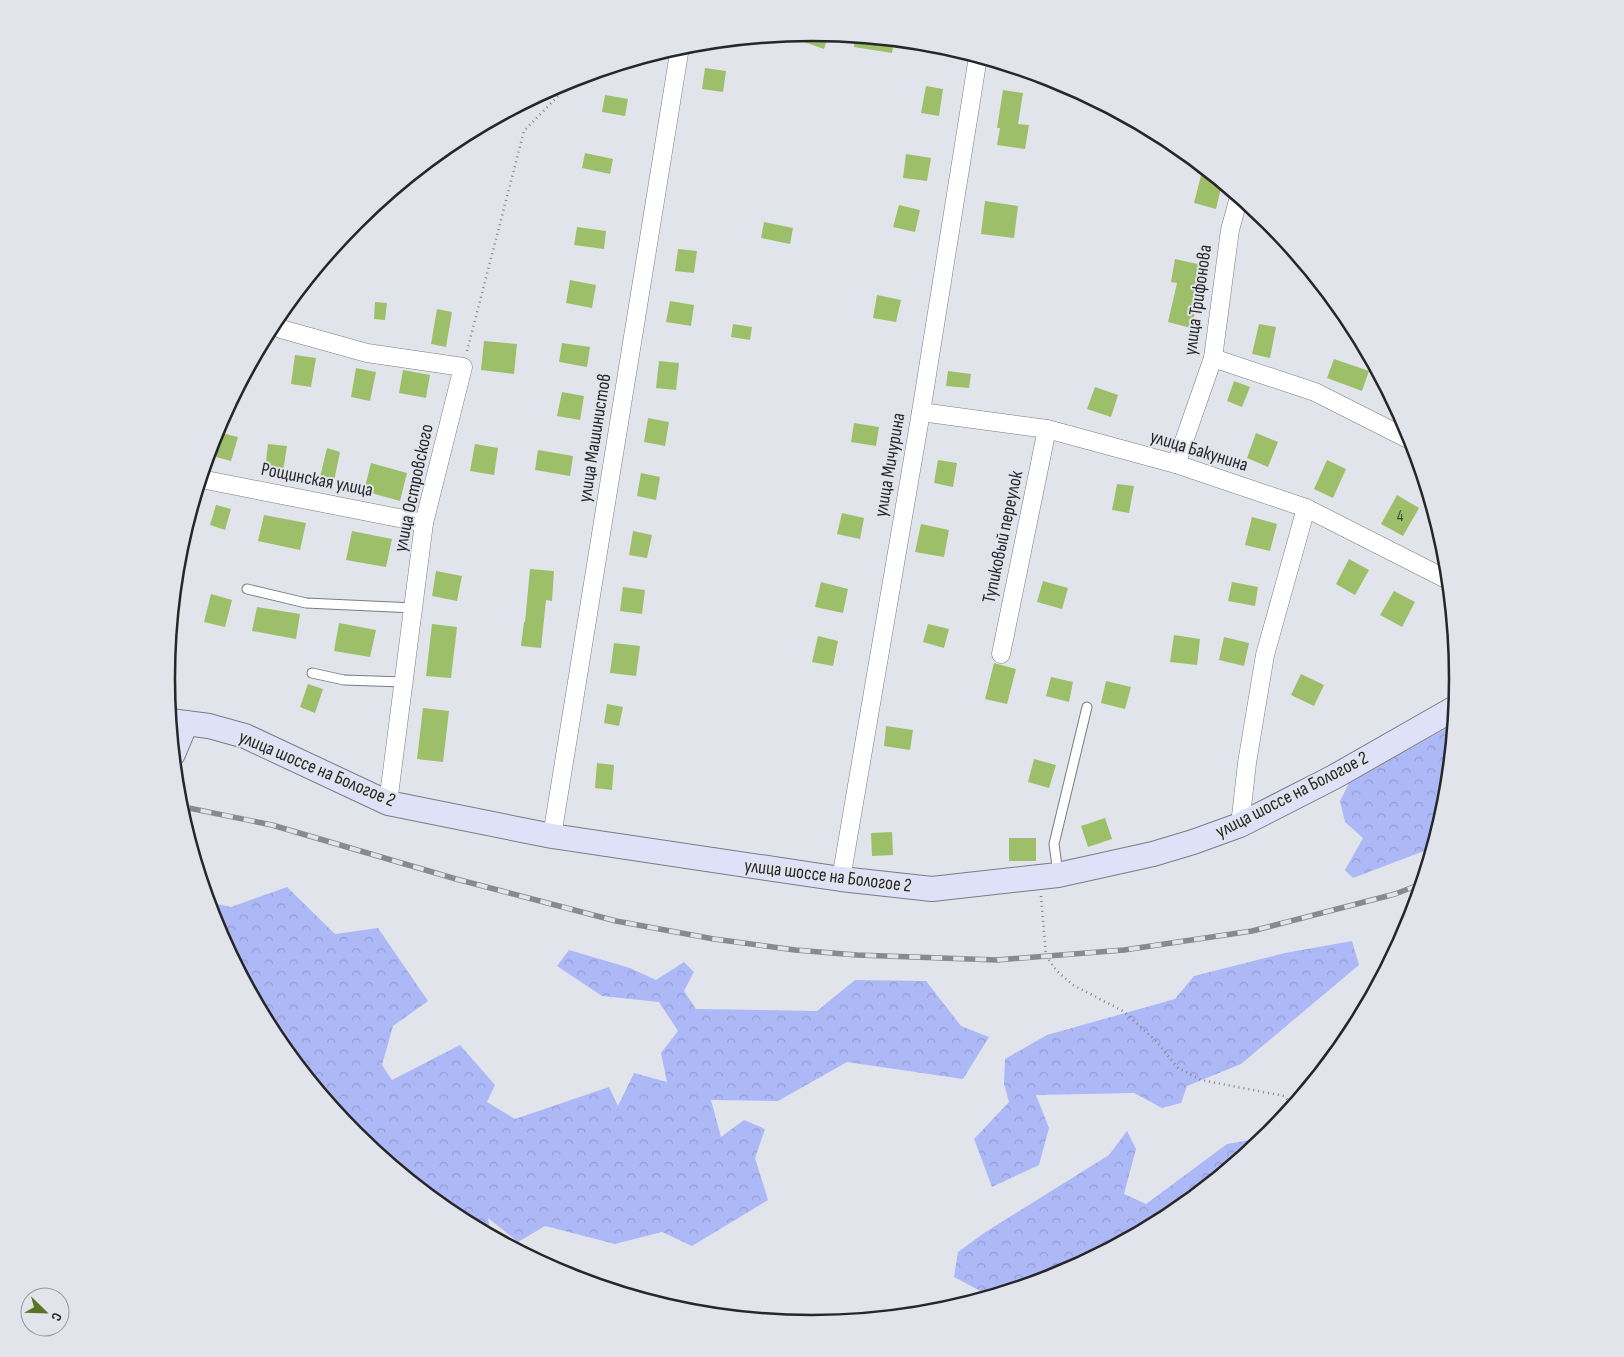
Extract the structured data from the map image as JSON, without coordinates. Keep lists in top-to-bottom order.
{
  "streets": {
    "street": [
      "улица Трифонова",
      "улица Машинистов",
      "улица Бакунина",
      "улица Мичурина",
      "Рощинская улица",
      "улица Островского",
      "Тупиковый переулок",
      "улица шоссе на Бологое 2"
    ]
  },
  "crossings": [
    ["улица Трифонова", "улица Бакунина"],
    ["улица Машинистов", "улица шоссе на Бологое 2"],
    ["улица Бакунина", "улица Мичурина"],
    ["улица Бакунина", "Тупиковый переулок"],
    ["улица Мичурина", "улица шоссе на Бологое 2"],
    ["Рощинская улица", "улица Островского"],
    ["улица Островского", "улица шоссе на Бологое 2"]
  ],
  "house_numbers": ["4"],
  "north": "bottom right"
}
